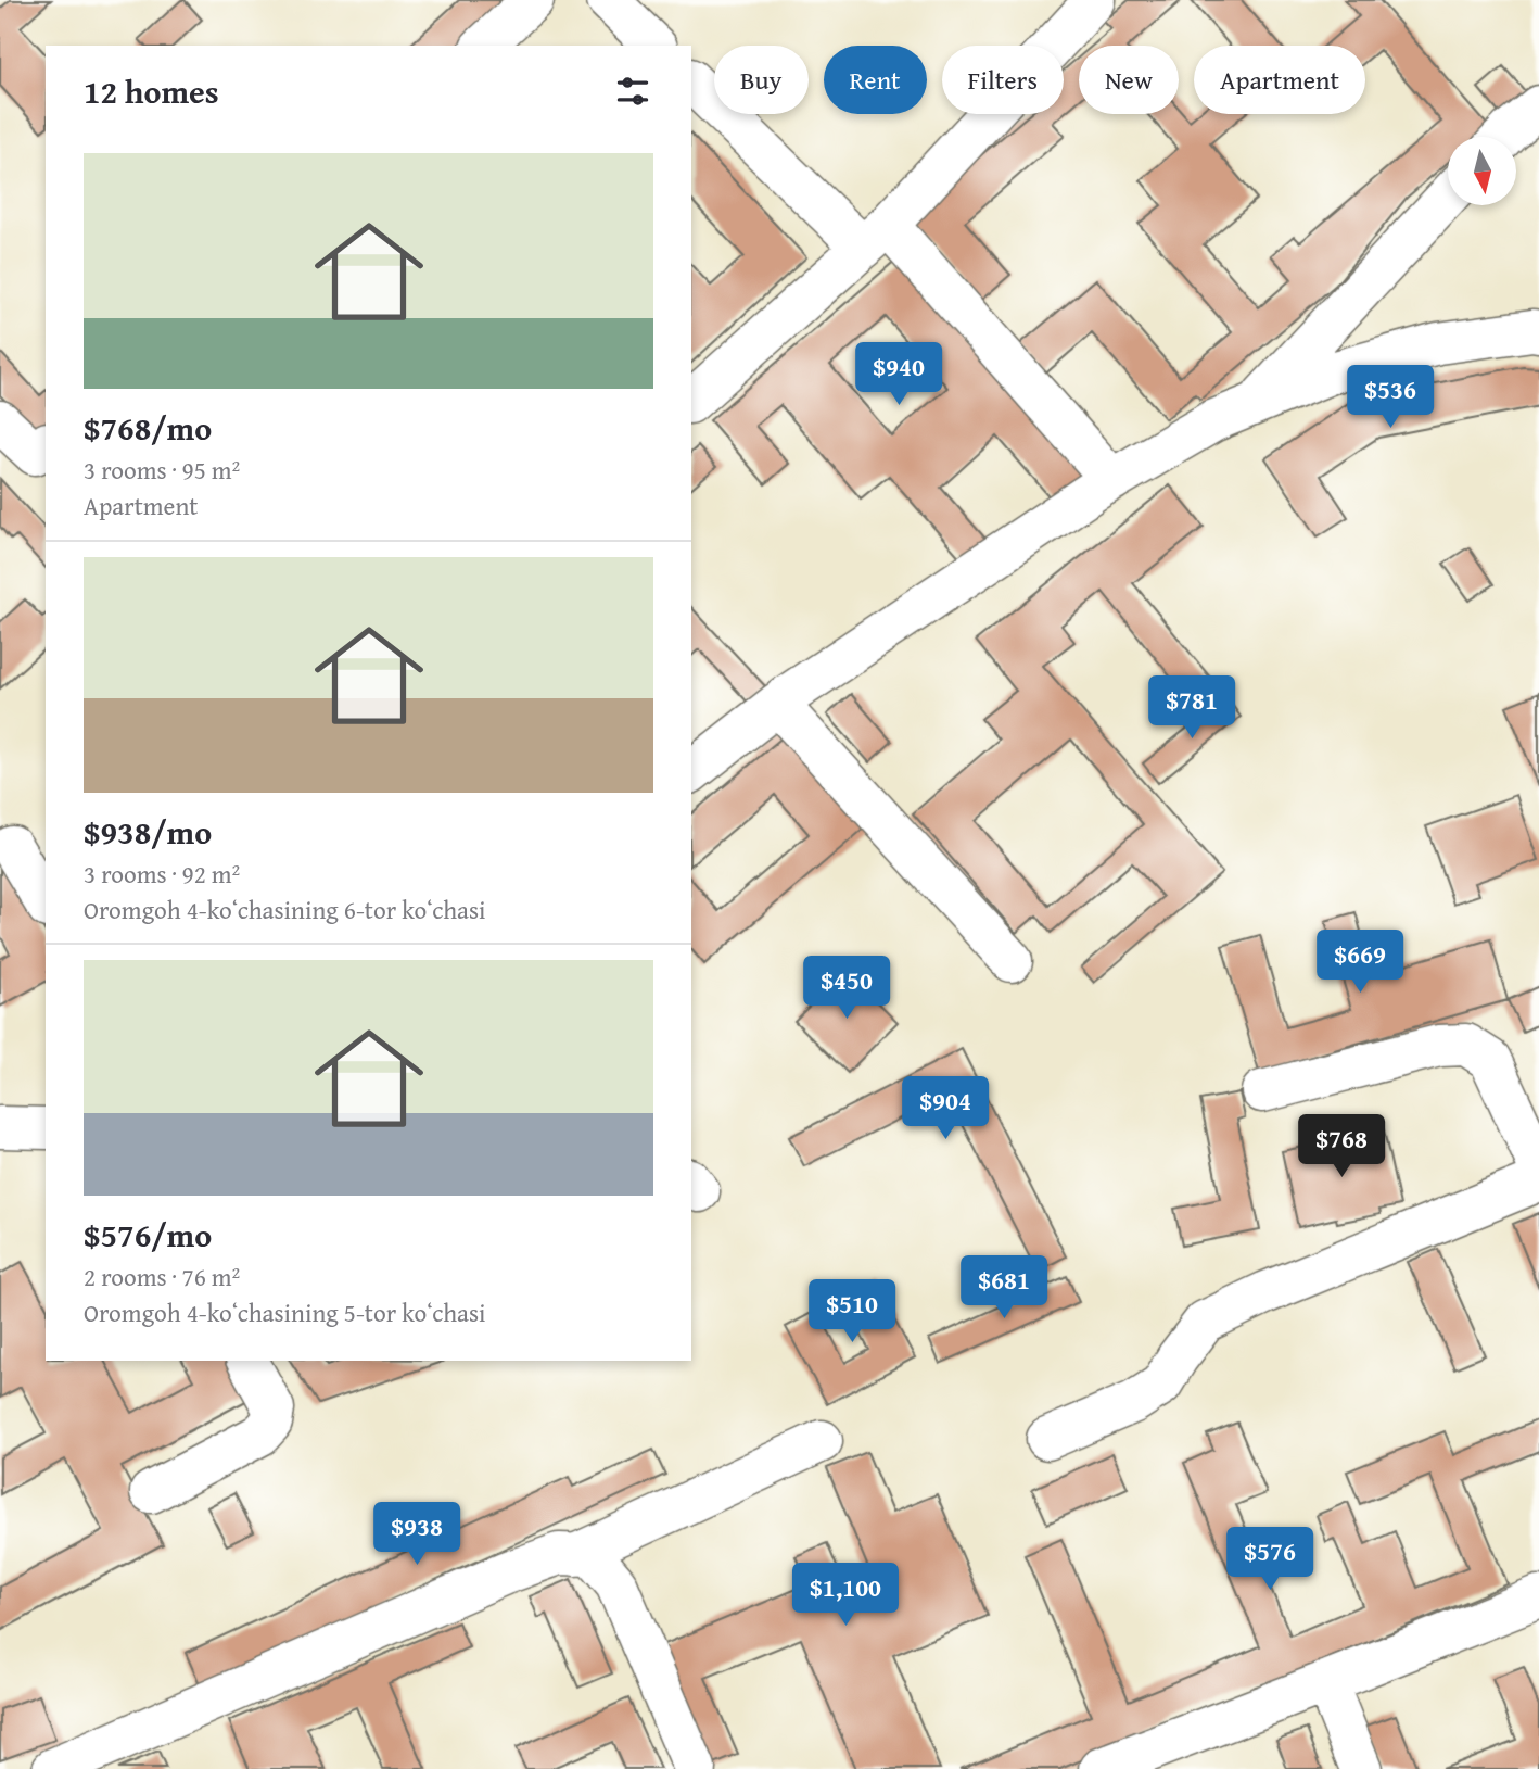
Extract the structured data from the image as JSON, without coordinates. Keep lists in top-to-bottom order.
{
  "north": "bottom",
  "page": {
    "chip": [
      "Buy",
      "Rent",
      "Filters",
      "New",
      "Apartment"
    ],
    "heading": "12 homes",
    "list": [
      {
        "name": "$768/mo",
        "note": "3 rooms · 95 m² · Apartment"
      },
      {
        "name": "$938/mo",
        "note": "3 rooms · 92 m² · Oromgoh 4-koʻchasining 6-tor koʻchasi"
      },
      {
        "name": "$576/mo",
        "note": "2 rooms · 76 m² · Oromgoh 4-koʻchasining 5-tor koʻchasi"
      }
    ],
    "price": [
      "$940",
      "$536",
      "$781",
      "$669",
      "$450",
      "$904",
      "$768",
      "$681",
      "$510",
      "$938",
      "$576",
      "$1,100"
    ]
  }
}
